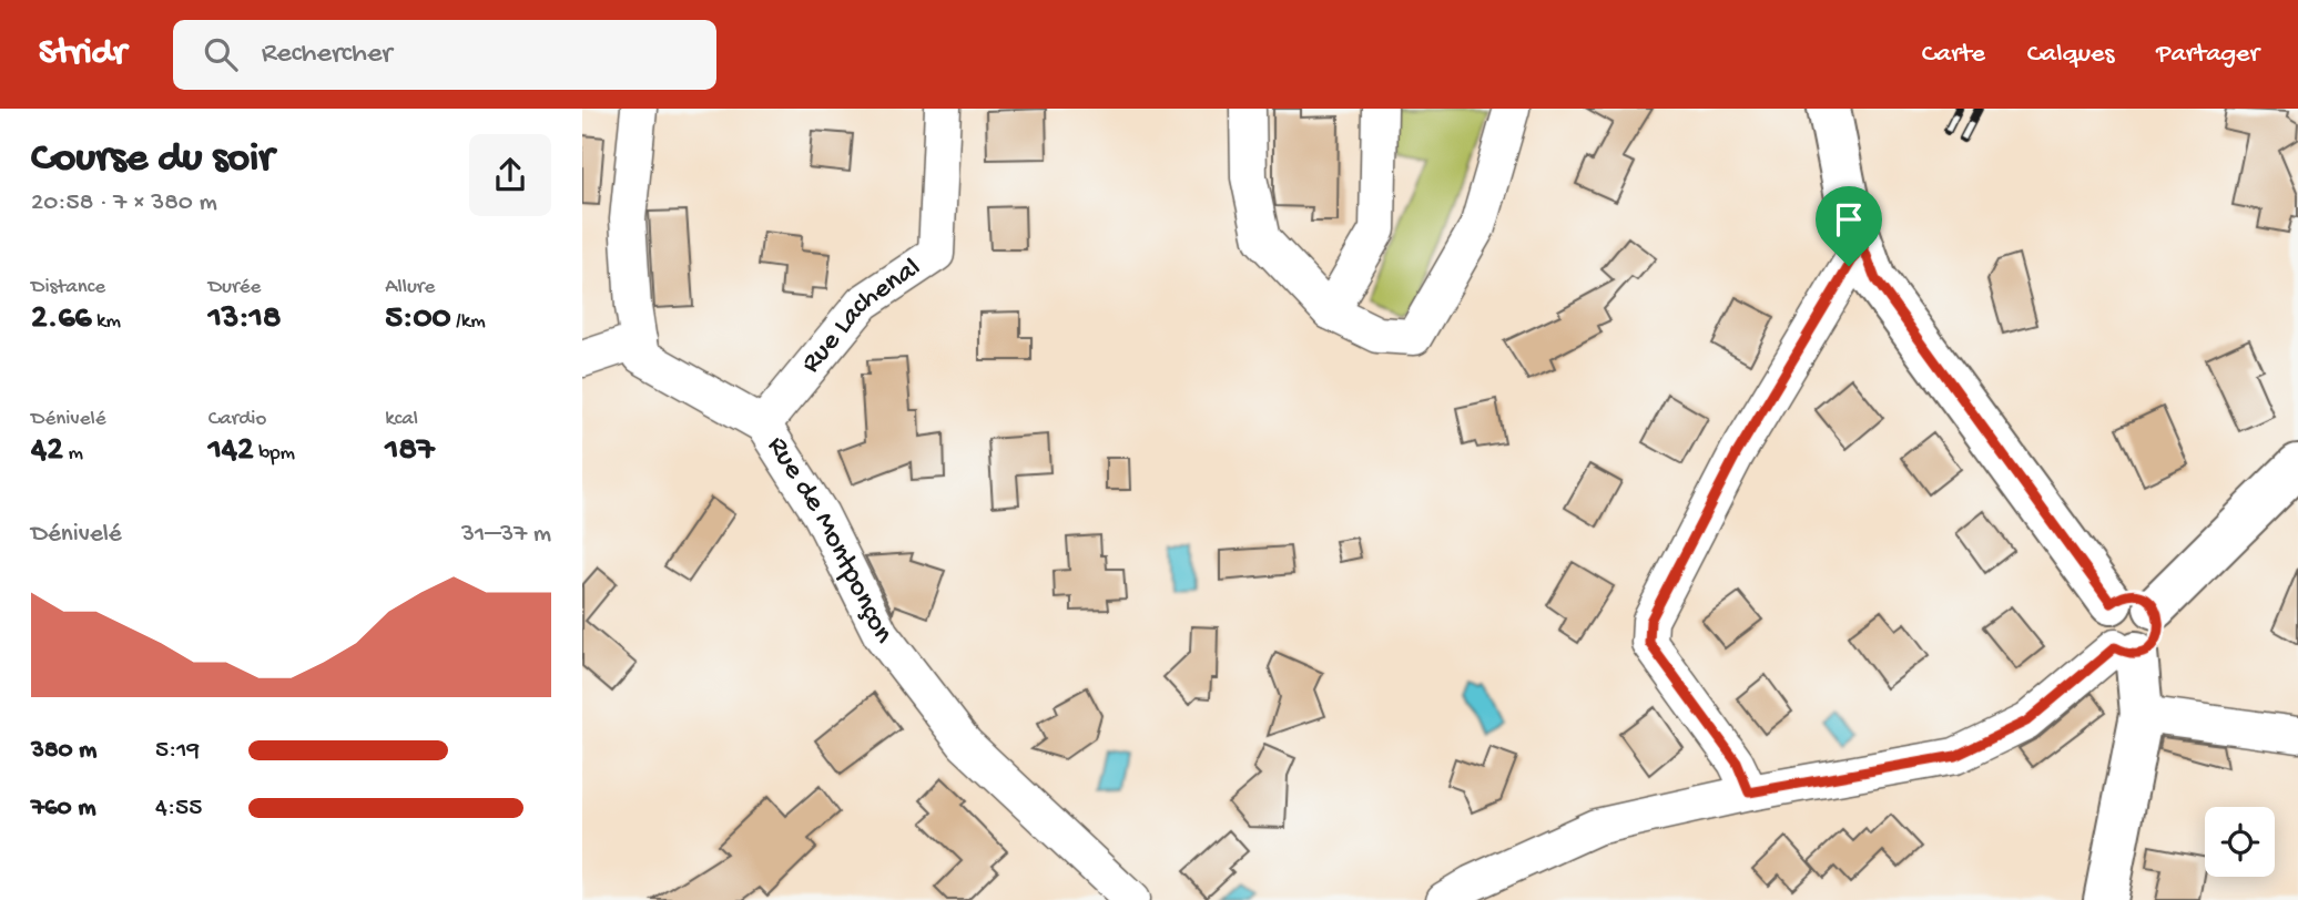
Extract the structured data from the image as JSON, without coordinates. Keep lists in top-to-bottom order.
{
  "streets": {
    "street": ["Rue Lachenal", "Rue de Montponçon"]
  },
  "crossings": [
    ["Rue Lachenal", "Rue de Montponçon"]
  ],
  "page": {
    "header": "Stridr",
    "search": "Rechercher",
    "nav": ["Carte", "Calques", "Partager"],
    "heading": ["Course du soir", "20:58 · 7 × 380 m"],
    "stats": [
      ["Distance", "2.66 km"],
      ["Durée", "13:18"],
      ["Allure", "5:00 /km"],
      ["Dénivelé", "42 m"],
      ["Cardio", "142 bpm"],
      ["kcal", "187"]
    ],
    "chart": ["Dénivelé", "31–37 m"],
    "list": [
      {
        "name": "380 m",
        "note": "5:19"
      },
      {
        "name": "760 m",
        "note": "4:55"
      }
    ]
  }
}
